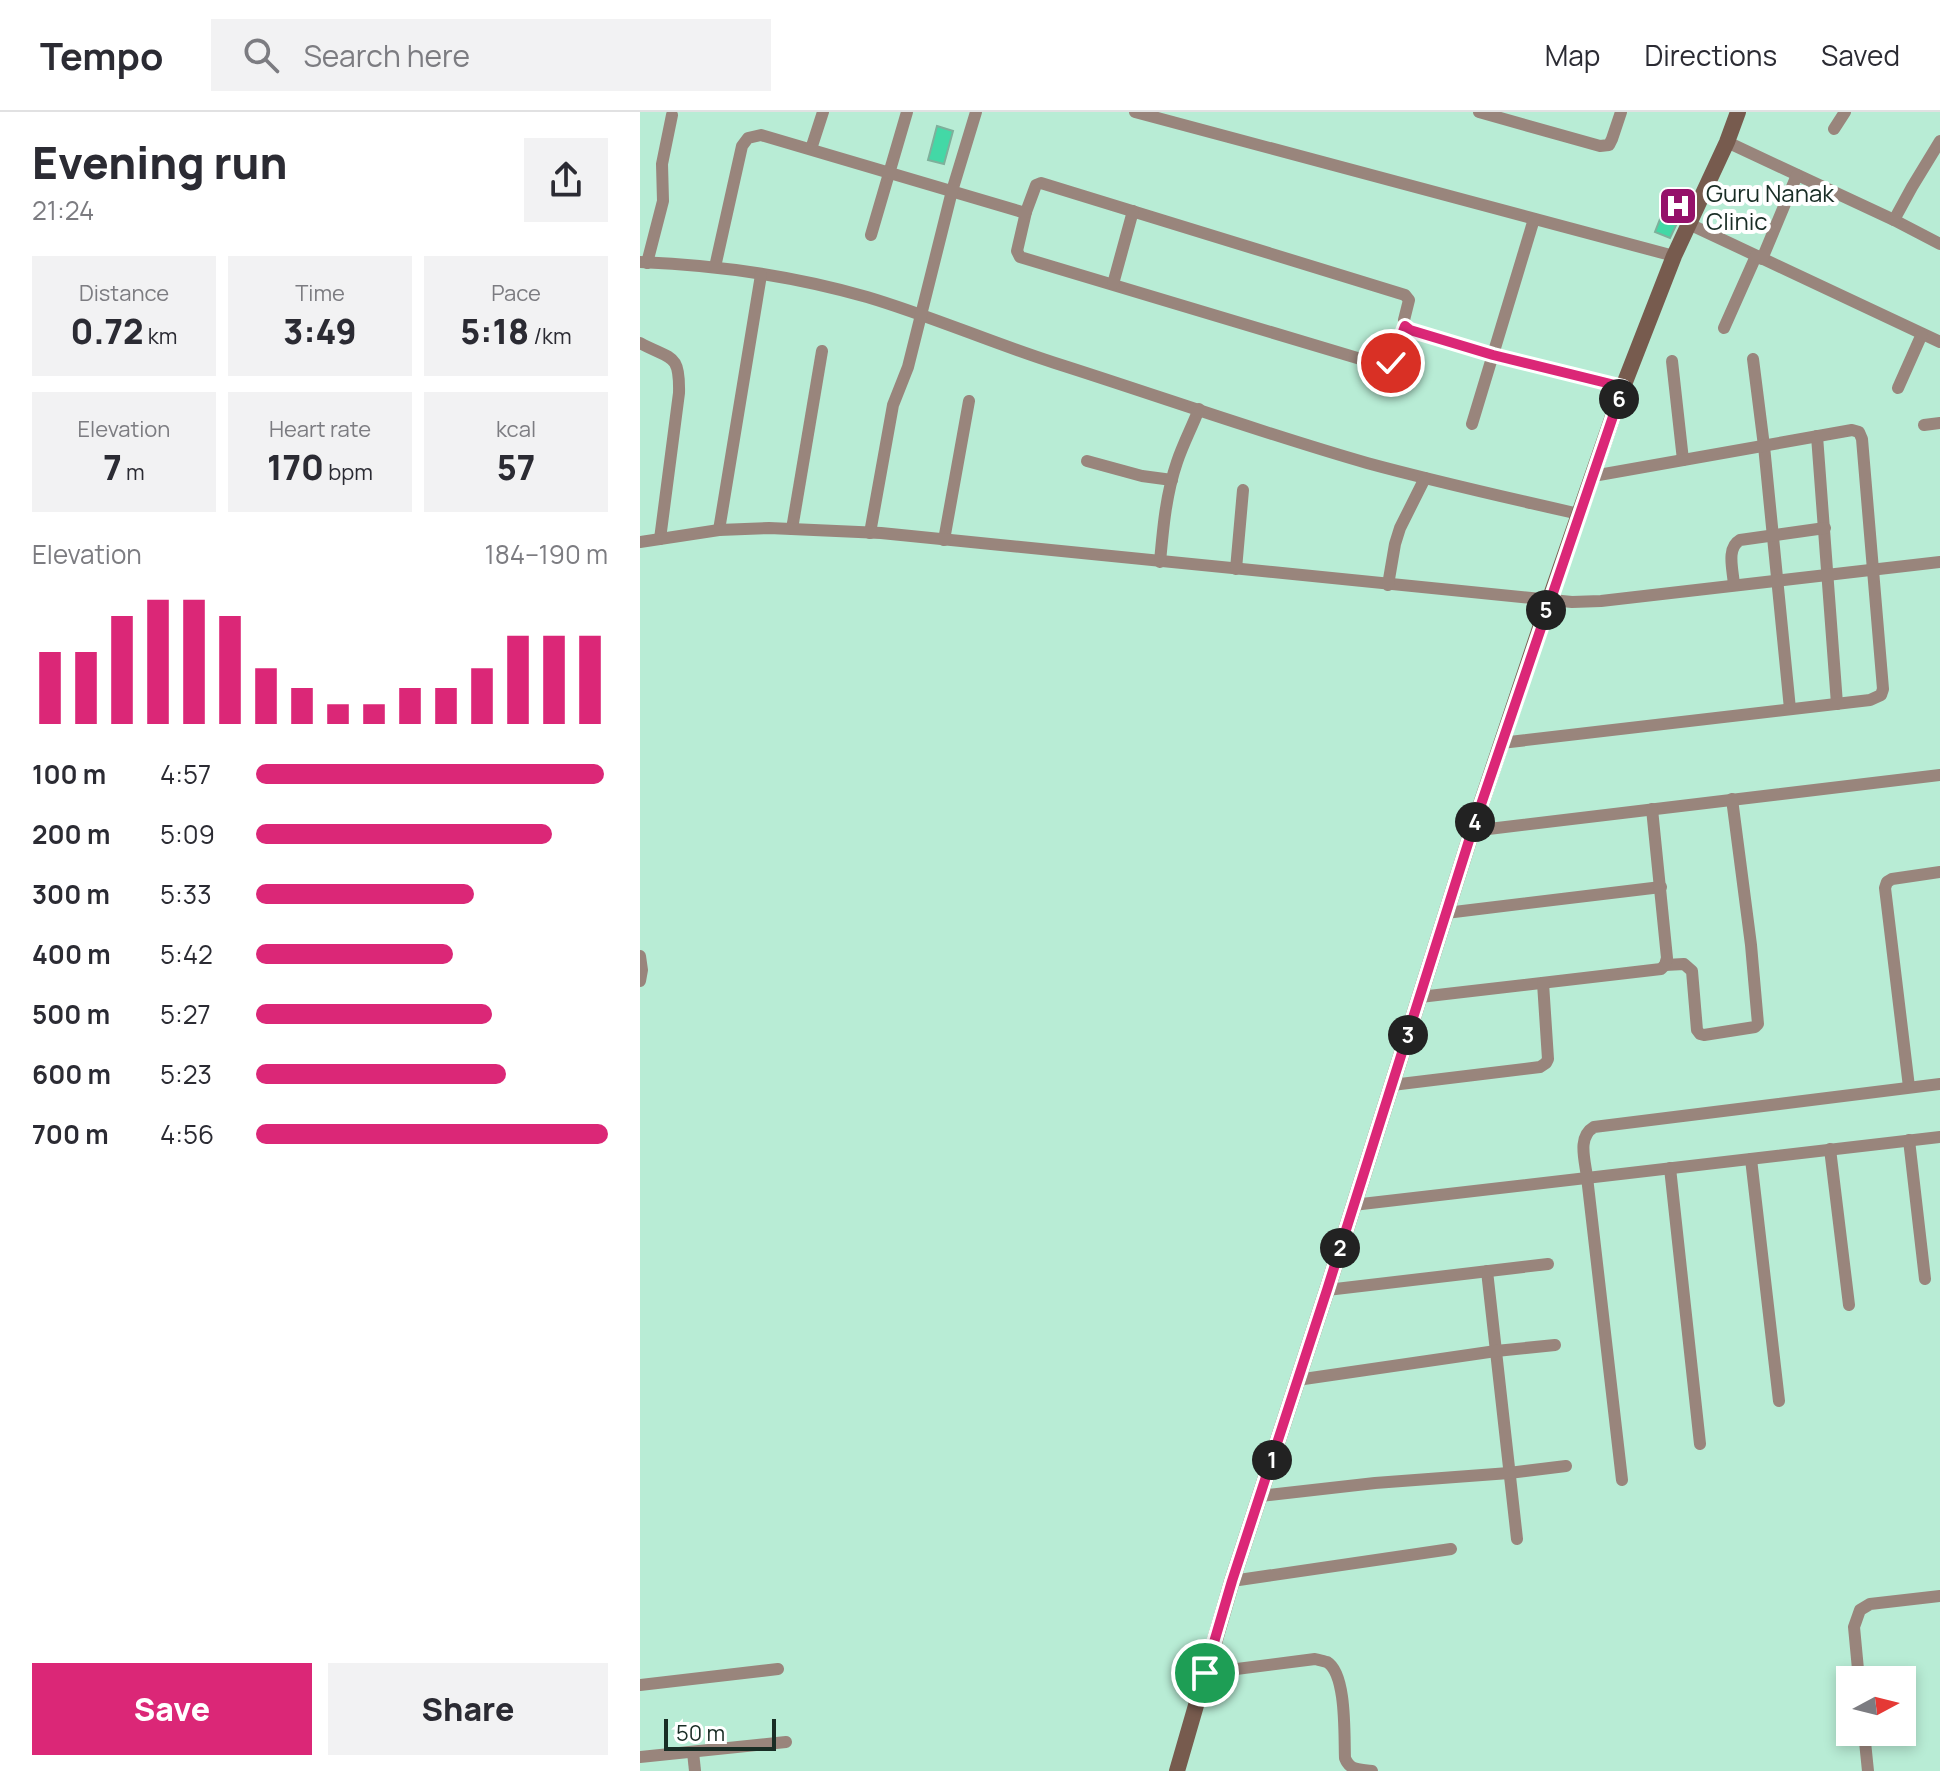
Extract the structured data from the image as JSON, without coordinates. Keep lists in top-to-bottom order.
{
  "places": {
    "hospital": ["Guru Nanak Clinic"]
  },
  "scale_bar": "50 m",
  "north": "right",
  "page": {
    "header": "Tempo",
    "search": "Search here",
    "nav": ["Map", "Directions", "Saved"],
    "heading": ["Evening run", "21:24"],
    "stats": [
      ["Distance", "0.72 km"],
      ["Time", "3:49"],
      ["Pace", "5:18 /km"],
      ["Elevation", "7 m"],
      ["Heart rate", "170 bpm"],
      ["kcal", "57"]
    ],
    "pins": [
      "6",
      "5",
      "4",
      "3",
      "2",
      "1"
    ],
    "chart": ["Elevation", "184–190 m"],
    "list": [
      {
        "name": "100 m",
        "note": "4:57"
      },
      {
        "name": "200 m",
        "note": "5:09"
      },
      {
        "name": "300 m",
        "note": "5:33"
      },
      {
        "name": "400 m",
        "note": "5:42"
      },
      {
        "name": "500 m",
        "note": "5:27"
      },
      {
        "name": "600 m",
        "note": "5:23"
      },
      {
        "name": "700 m",
        "note": "4:56"
      }
    ],
    "buttons": ["Save", "Share"],
    "scale": "50 m"
  }
}
